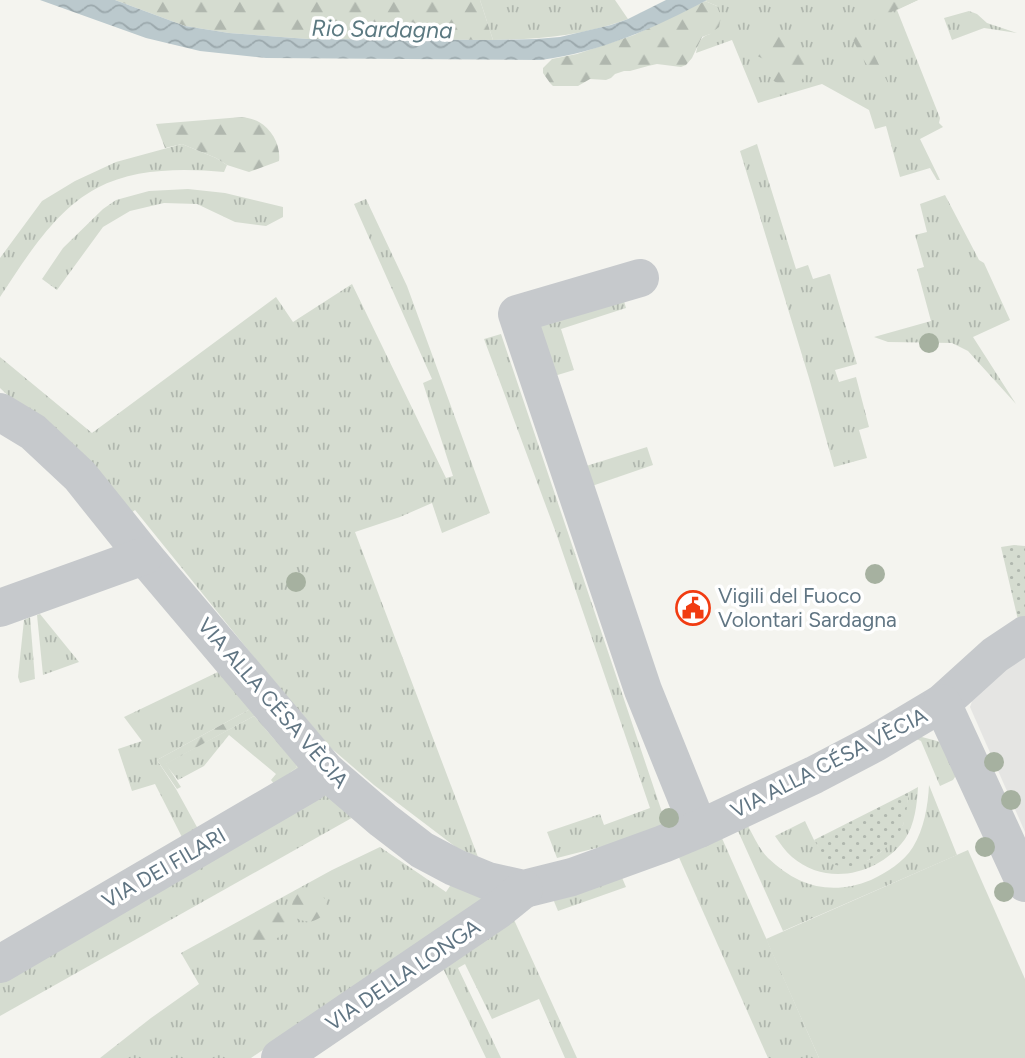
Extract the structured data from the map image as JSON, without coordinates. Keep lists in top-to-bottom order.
{
  "streets": {
    "street": ["VIA ALLA CÉSA VÈCIA", "VIA DEI FILARI", "VIA DELLA LONGA"]
  },
  "crossings": [
    ["VIA ALLA CÉSA VÈCIA", "VIA DEI FILARI"],
    ["VIA ALLA CÉSA VÈCIA", "VIA DELLA LONGA"]
  ],
  "water": ["Rio Sardagna"],
  "places": {
    "public building": ["Vigili del Fuoco Volontari Sardagna"]
  }
}
